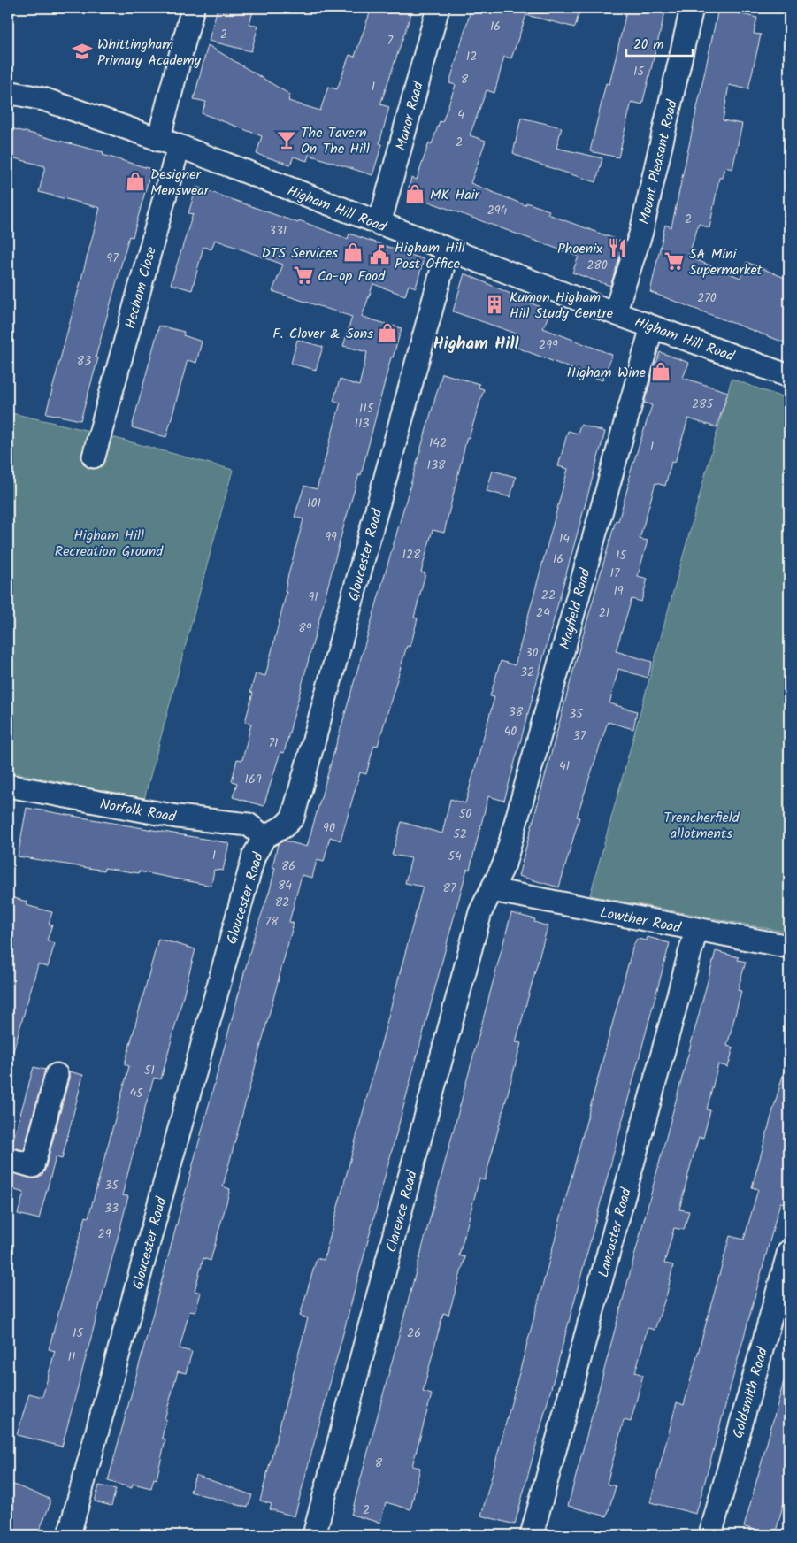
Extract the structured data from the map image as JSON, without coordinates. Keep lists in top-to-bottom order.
{
  "streets": {
    "street": [
      "Manor Road",
      "Mount Pleasant Road",
      "Higham Hill Road",
      "Hecham Close",
      "Gloucester Road",
      "Mayfield Road",
      "Norfolk Road",
      "Lowther Road",
      "Clarence Road",
      "Lancaster Road",
      "Goldsmith Road"
    ]
  },
  "crossings": [
    ["Manor Road", "Higham Hill Road"],
    ["Mount Pleasant Road", "Higham Hill Road"],
    ["Higham Hill Road", "Hecham Close"],
    ["Higham Hill Road", "Gloucester Road"],
    ["Higham Hill Road", "Mayfield Road"],
    ["Gloucester Road", "Norfolk Road"],
    ["Mayfield Road", "Lowther Road"],
    ["Mayfield Road", "Clarence Road"],
    ["Lowther Road", "Clarence Road"],
    ["Lowther Road", "Lancaster Road"]
  ],
  "districts": ["Higham Hill"],
  "parks": ["Higham Hill Recreation Ground", "Trencherfield allotments"],
  "places": {
    "school or university": ["Whittingham Primary Academy"],
    "bar": ["The Tavern On The Hill"],
    "shop": [
      "Designer Menswear",
      "MK Hair",
      "DTS Services",
      "F. Clover & Sons",
      "Higham Wine"
    ],
    "restaurant": ["Phoenix"],
    "public building": ["Higham Hill Post Office"],
    "supermarket": ["SA Mini Supermarket", "Co-op Food"],
    "building": ["Kumon Higham Hill Study Centre"]
  },
  "house_numbers": [
    "16",
    "2",
    "7",
    "12",
    "15",
    "8",
    "1",
    "4",
    "2",
    "294",
    "2",
    "331",
    "97",
    "280",
    "270",
    "299",
    "83",
    "285",
    "115",
    "113",
    "142",
    "1",
    "138",
    "101",
    "99",
    "14",
    "128",
    "15",
    "16",
    "17",
    "19",
    "22",
    "91",
    "24",
    "21",
    "89",
    "30",
    "32",
    "38",
    "35",
    "40",
    "37",
    "71",
    "41",
    "169",
    "50",
    "90",
    "52",
    "1",
    "54",
    "86",
    "84",
    "87",
    "82",
    "78",
    "51",
    "45",
    "35",
    "33",
    "29",
    "15",
    "26",
    "11",
    "8",
    "2"
  ],
  "scale_bar": "20 m"
}
